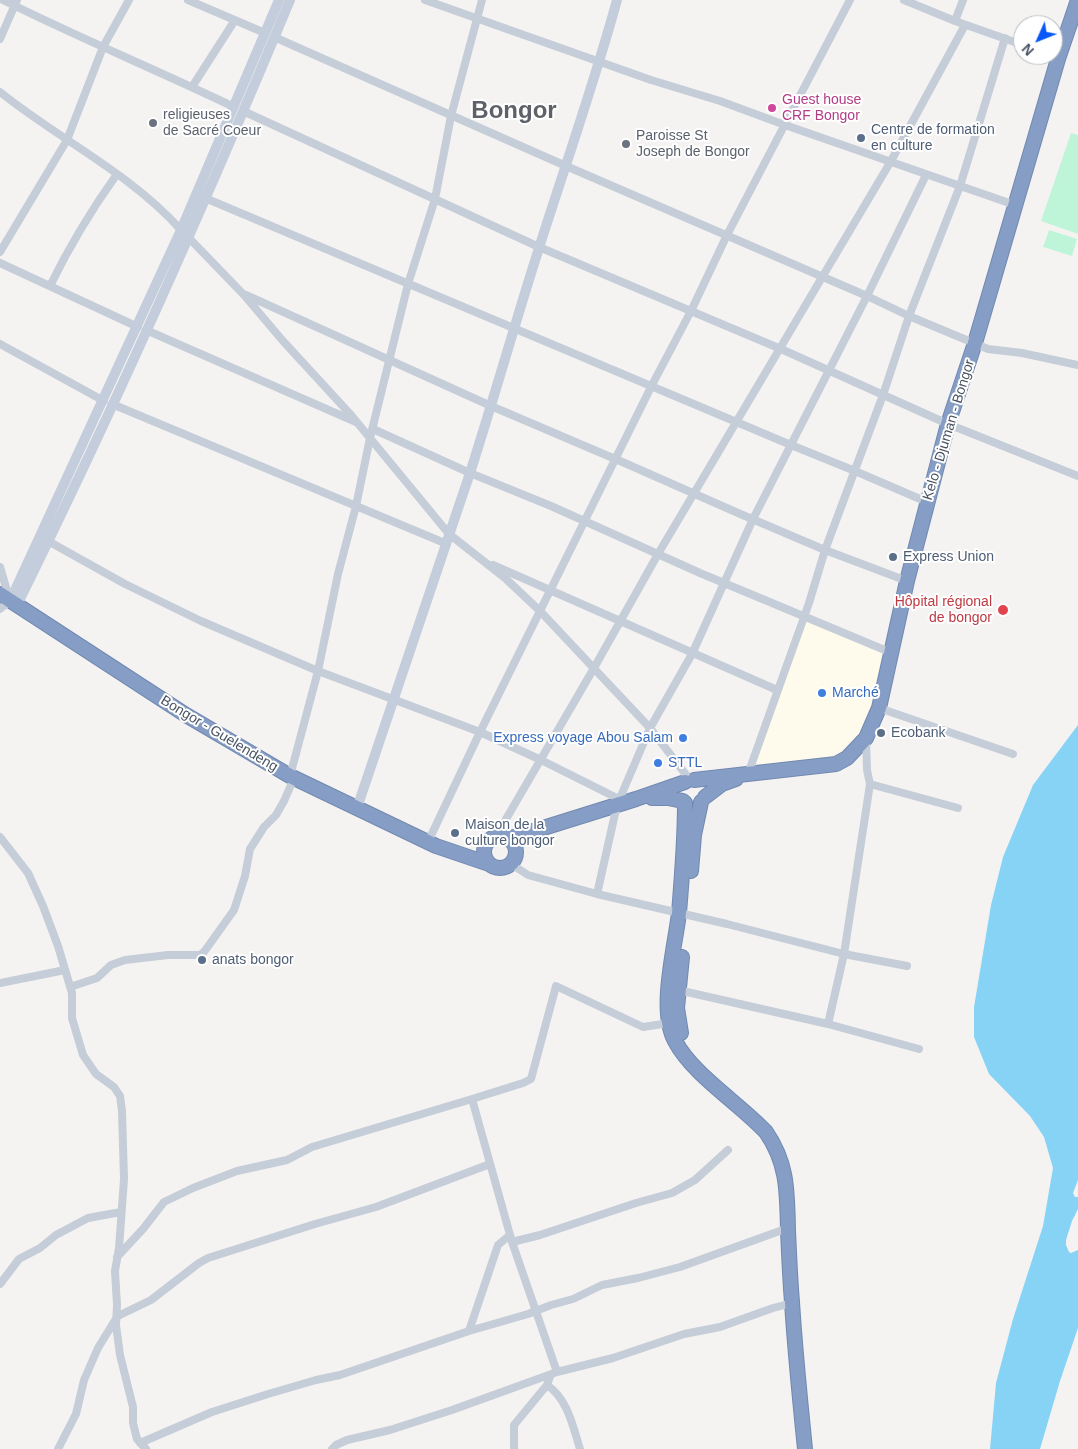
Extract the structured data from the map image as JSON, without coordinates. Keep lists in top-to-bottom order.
{
  "streets": {
    "highway": ["Kelo - Djuman - Bongor", "Bongor - Guelendeng"]
  },
  "crossings": [
    ["Kelo - Djuman - Bongor", "Bongor - Guelendeng"]
  ],
  "districts": ["Bongor"],
  "places": [
    "Guest house CRF Bongor",
    "religieuses de Sacré Coeur",
    "Centre de formation en culture",
    "Paroisse St Joseph de Bongor",
    "Express Union",
    "Hôpital régional de bongor",
    "Marché",
    "Ecobank",
    "Express voyage Abou Salam",
    "STTL",
    "Maison de la culture bongor",
    "anats bongor"
  ],
  "north": "bottom left"
}
